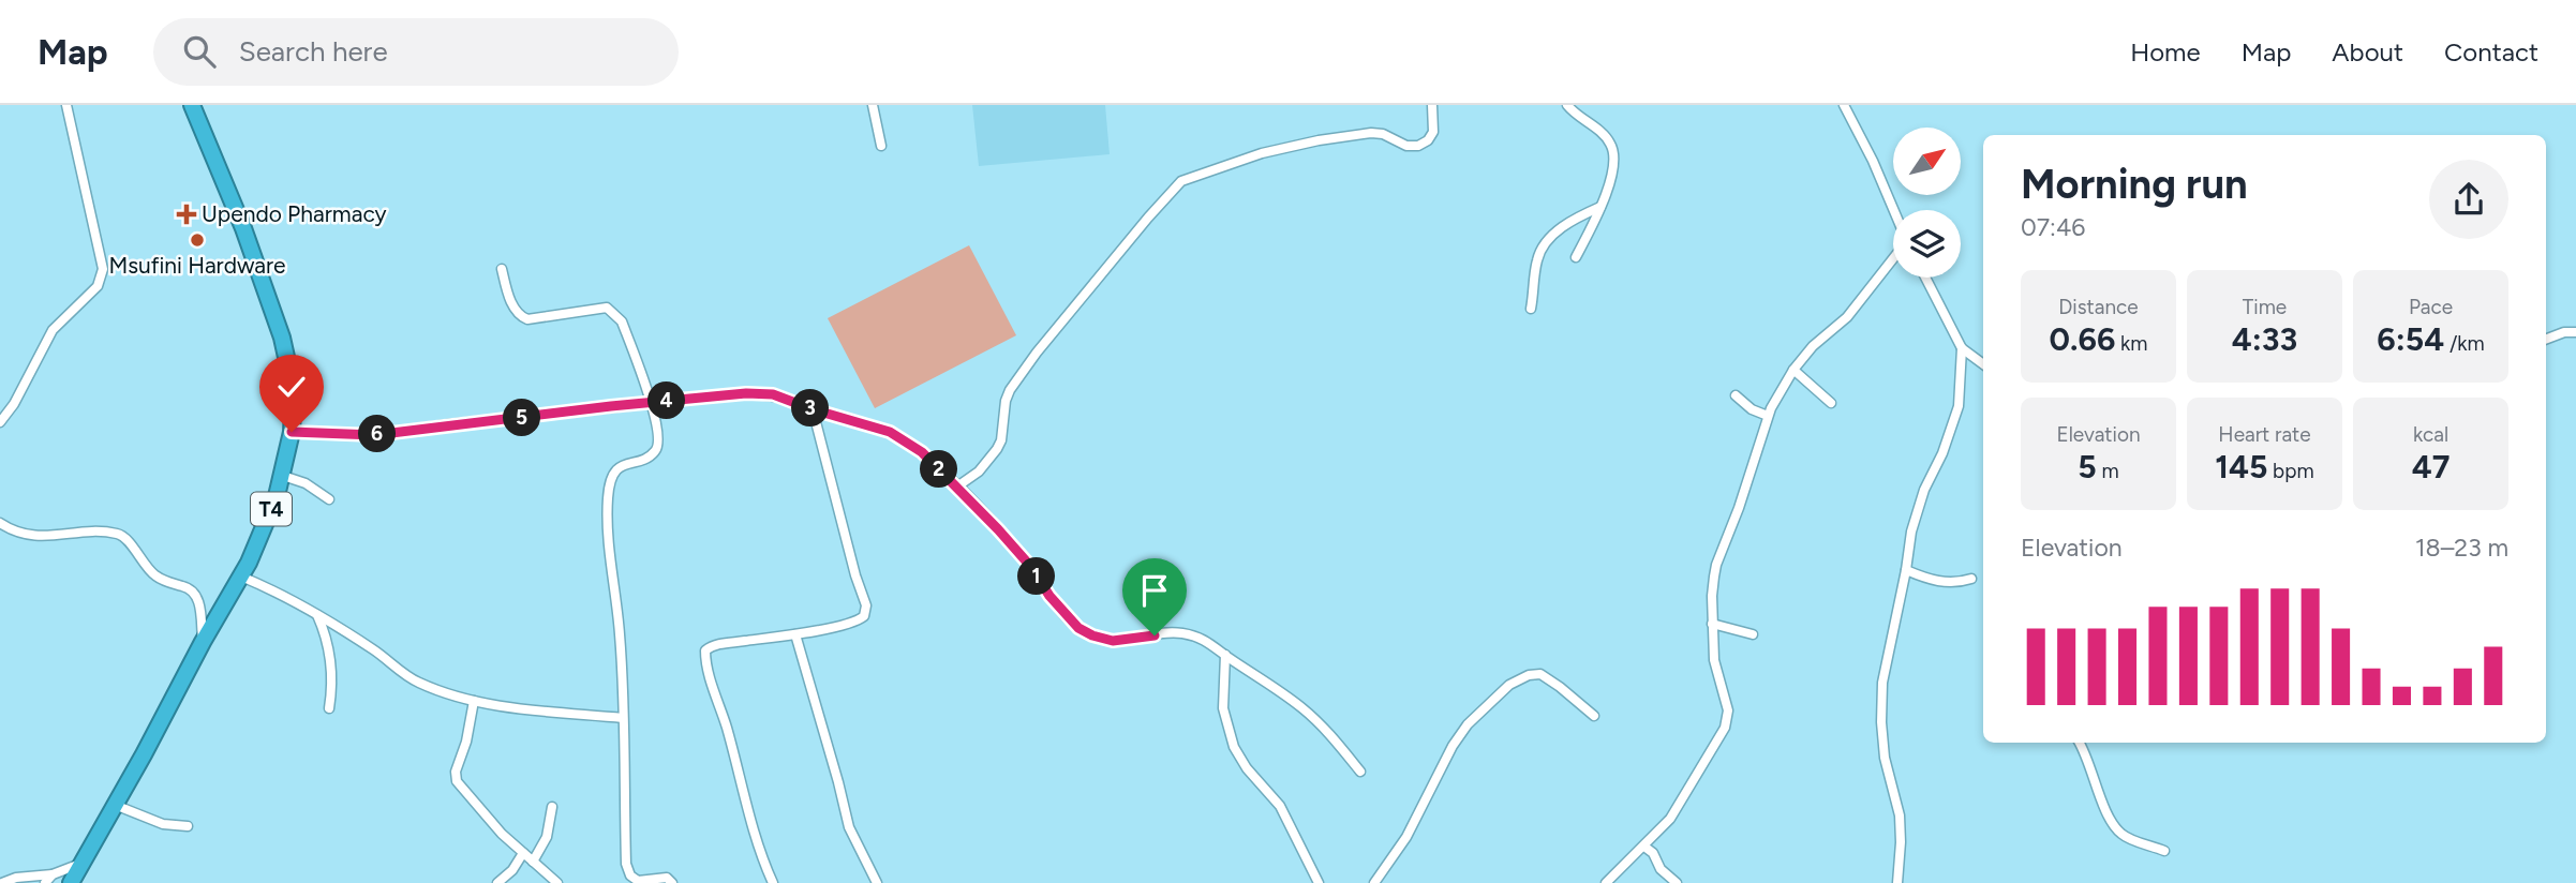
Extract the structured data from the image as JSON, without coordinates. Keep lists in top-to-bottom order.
{
  "streets": {
    "highway": ["T4"]
  },
  "places": {
    "health": ["Upendo Pharmacy"],
    "other": ["Msufini Hardware"]
  },
  "north": "top right",
  "page": {
    "header": "Map",
    "search": "Search here",
    "nav": [
      "Home",
      "Map",
      "About",
      "Contact"
    ],
    "heading": ["Morning run", "07:46"],
    "stats": [
      ["Distance", "0.66 km"],
      ["Time", "4:33"],
      ["Pace", "6:54 /km"],
      ["Elevation", "5 m"],
      ["Heart rate", "145 bpm"],
      ["kcal", "47"]
    ],
    "pins": [
      "4",
      "3",
      "5",
      "6",
      "2",
      "1"
    ],
    "chart": ["Elevation", "18–23 m"]
  }
}
